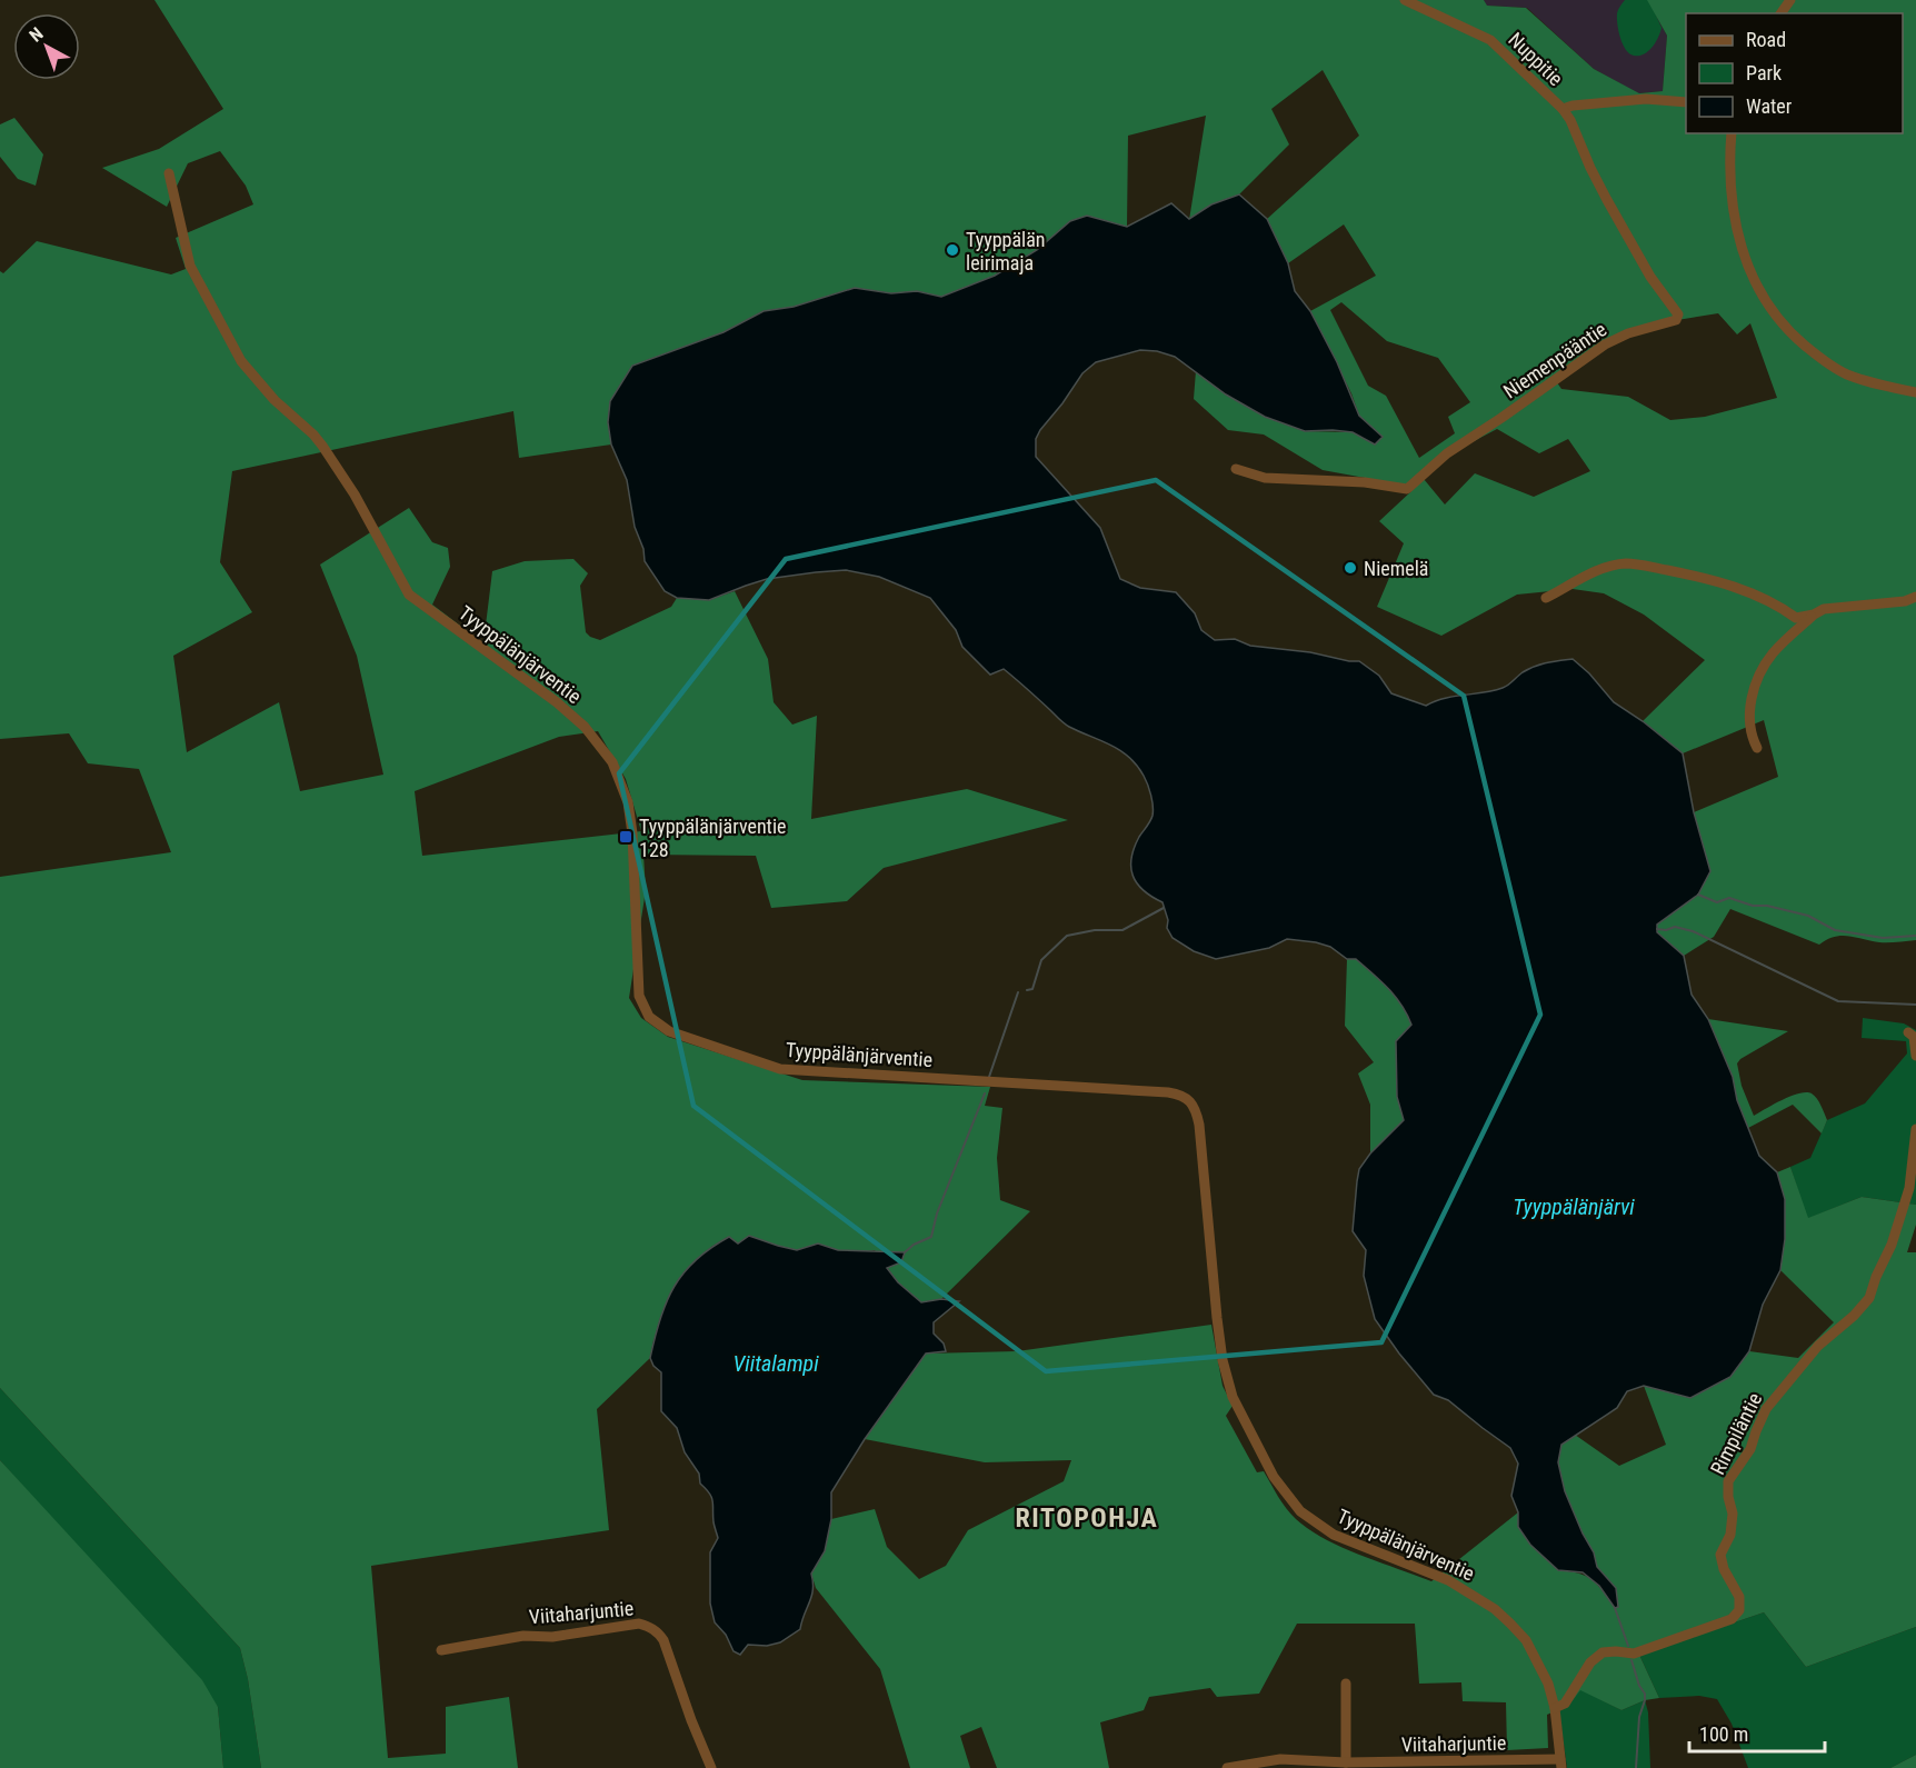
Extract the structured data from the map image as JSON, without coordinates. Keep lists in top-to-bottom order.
{
  "streets": {
    "street": [
      "Nuppitie",
      "Niemenpääntie",
      "Tyyppälänjärventie",
      "Rimpiläntie",
      "Viitaharjuntie"
    ]
  },
  "crossings": [
    ["Nuppitie", "Niemenpääntie"],
    ["Tyyppälänjärventie", "Rimpiläntie"],
    ["Tyyppälänjärventie", "Viitaharjuntie"]
  ],
  "districts": ["RITOPOHJA"],
  "water": ["Tyyppälänjärvi", "Viitalampi"],
  "places": {
    "other": ["Tyyppälän leirimaja", "Niemelä"],
    "transit": ["Tyyppälänjärventie 128"]
  },
  "legend": ["Road", "Park", "Water"],
  "scale_bar": "100 m",
  "north": "top left"
}
